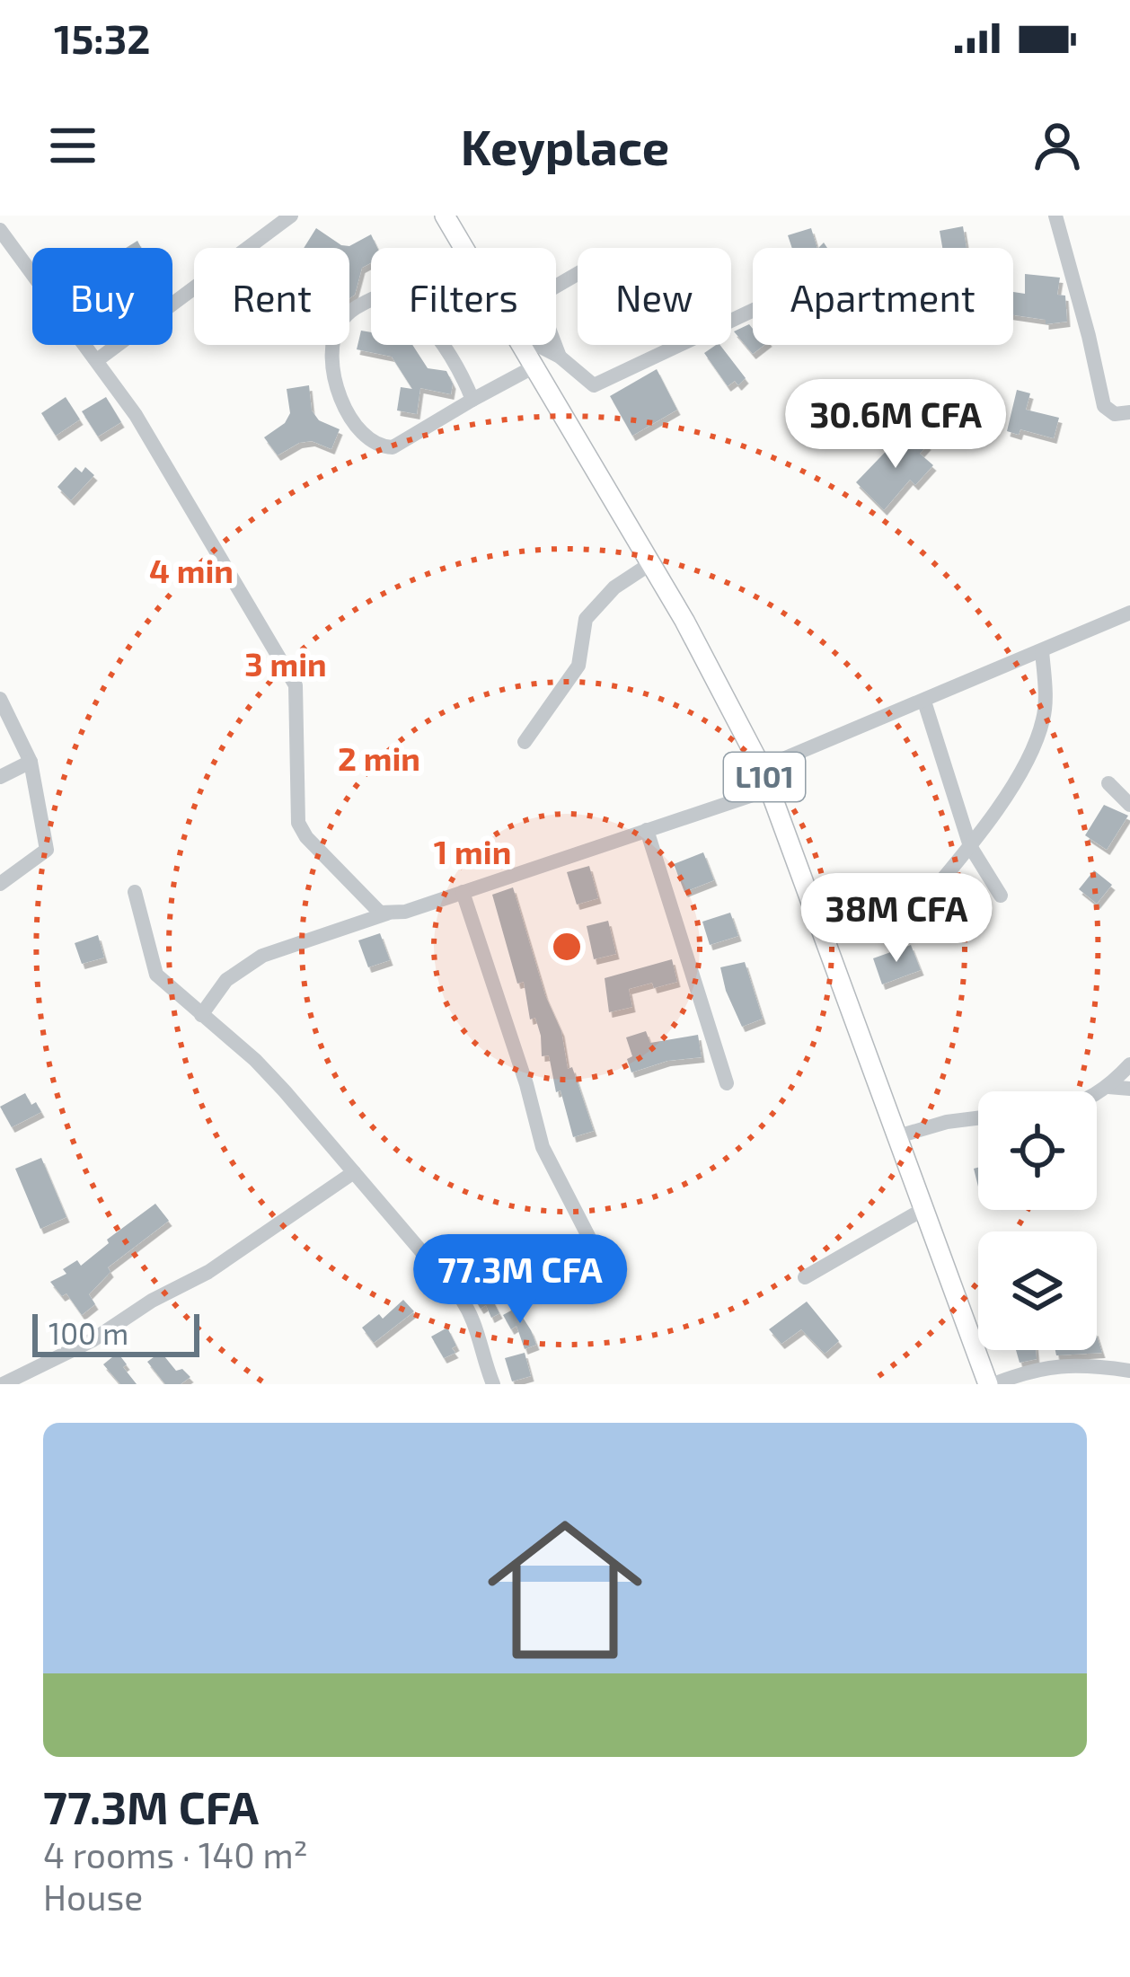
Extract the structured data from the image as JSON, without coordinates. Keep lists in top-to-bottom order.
{
  "streets": {
    "main road": ["L101"]
  },
  "scale_bar": "100 m",
  "page": {
    "status": "15:32",
    "header": "Keyplace",
    "chip": [
      "Buy",
      "Rent",
      "Filters",
      "New",
      "Apartment"
    ],
    "price": ["30.6M CFA", "38M CFA", "77.3M CFA"],
    "scale": "100 m",
    "list": [
      {
        "name": "77.3M CFA",
        "note": "4 rooms · 140 m² · House"
      }
    ]
  },
  "rings": [
    "4 min",
    "3 min",
    "2 min",
    "1 min"
  ]
}
